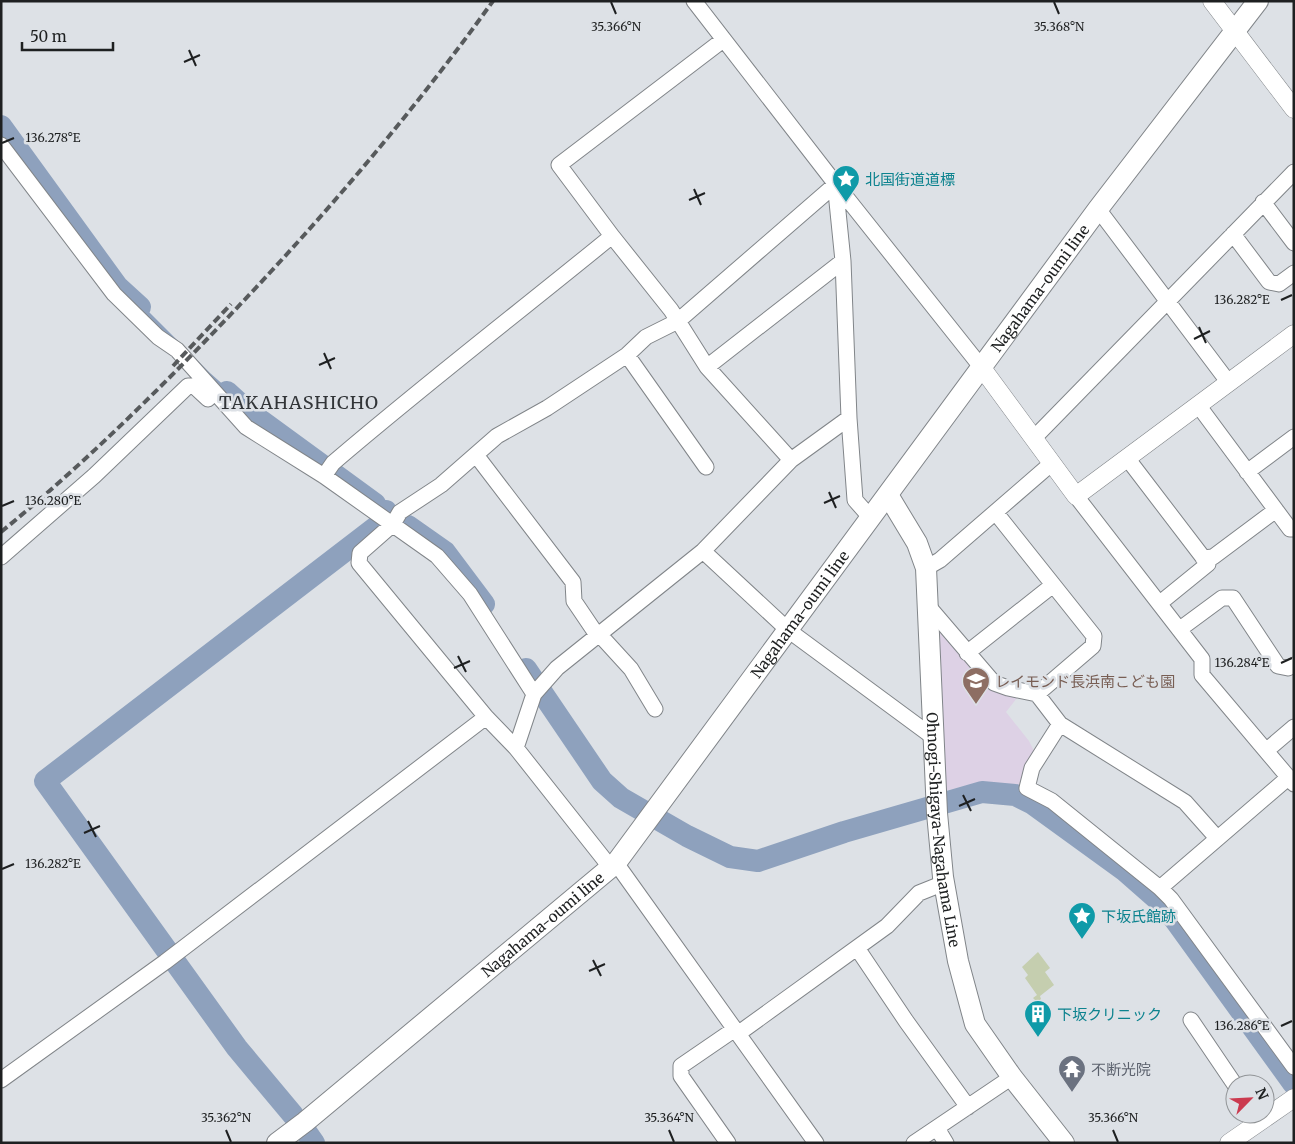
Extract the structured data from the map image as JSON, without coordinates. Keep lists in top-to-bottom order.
{
  "streets": {
    "main road": ["Nagahama-oumi line", "Ohnogi-Shigaya-Nagahama Line"]
  },
  "crossings": [
    ["Nagahama-oumi line", "Ohnogi-Shigaya-Nagahama Line"]
  ],
  "districts": ["TAKAHASHICHO"],
  "places": {
    "place": ["北国街道道標", "下坂氏館跡"],
    "school or university": ["レイモンド長浜南こども園"],
    "building": ["下坂クリニック"],
    "temple": ["不断光院"]
  },
  "scale_bar": "50 m",
  "north": "top right",
  "coordinates": [
    "35.366°N",
    "35.368°N",
    "136.278°E",
    "136.282°E",
    "136.280°E",
    "136.284°E",
    "136.286°E",
    "35.362°N",
    "35.364°N"
  ]
}
